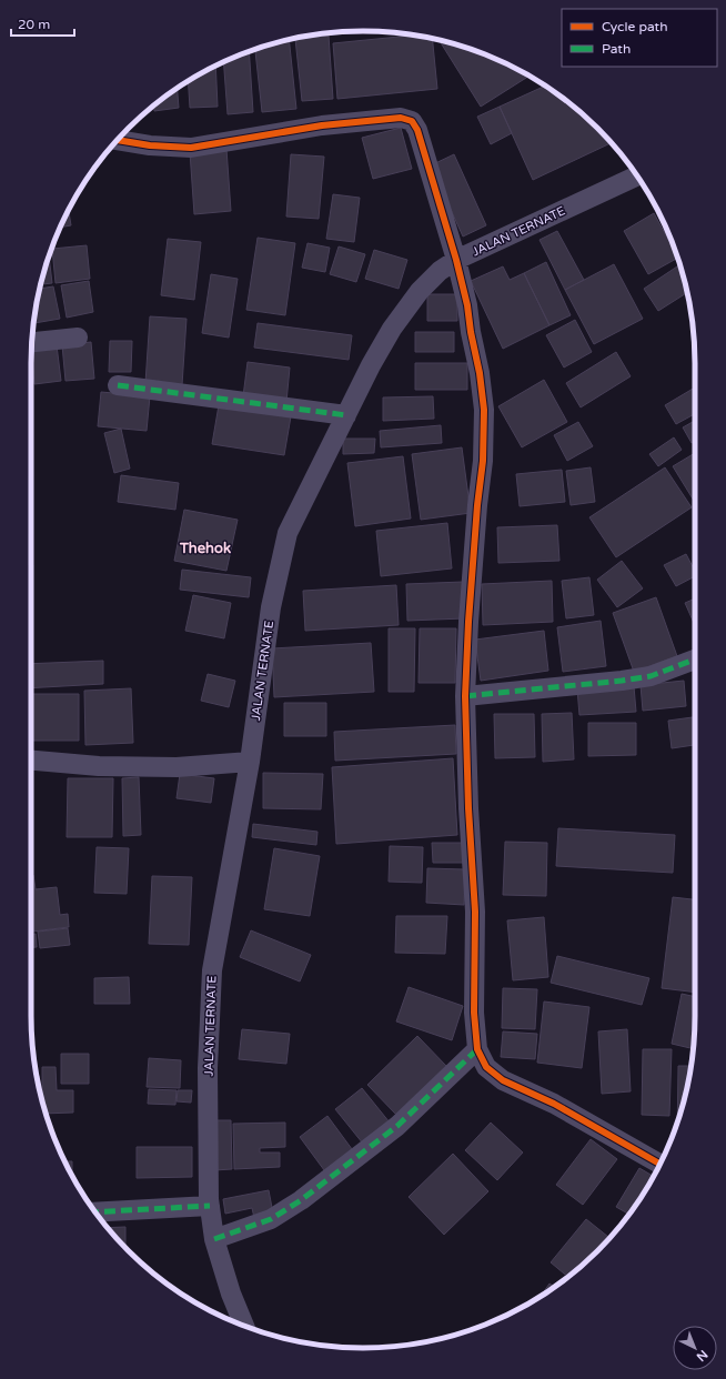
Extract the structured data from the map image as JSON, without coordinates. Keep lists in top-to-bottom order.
{
  "streets": {
    "street": ["JALAN TERNATE"]
  },
  "districts": ["Thehok"],
  "legend": ["Cycle path", "Path"],
  "scale_bar": "20 m",
  "north": "bottom right"
}
